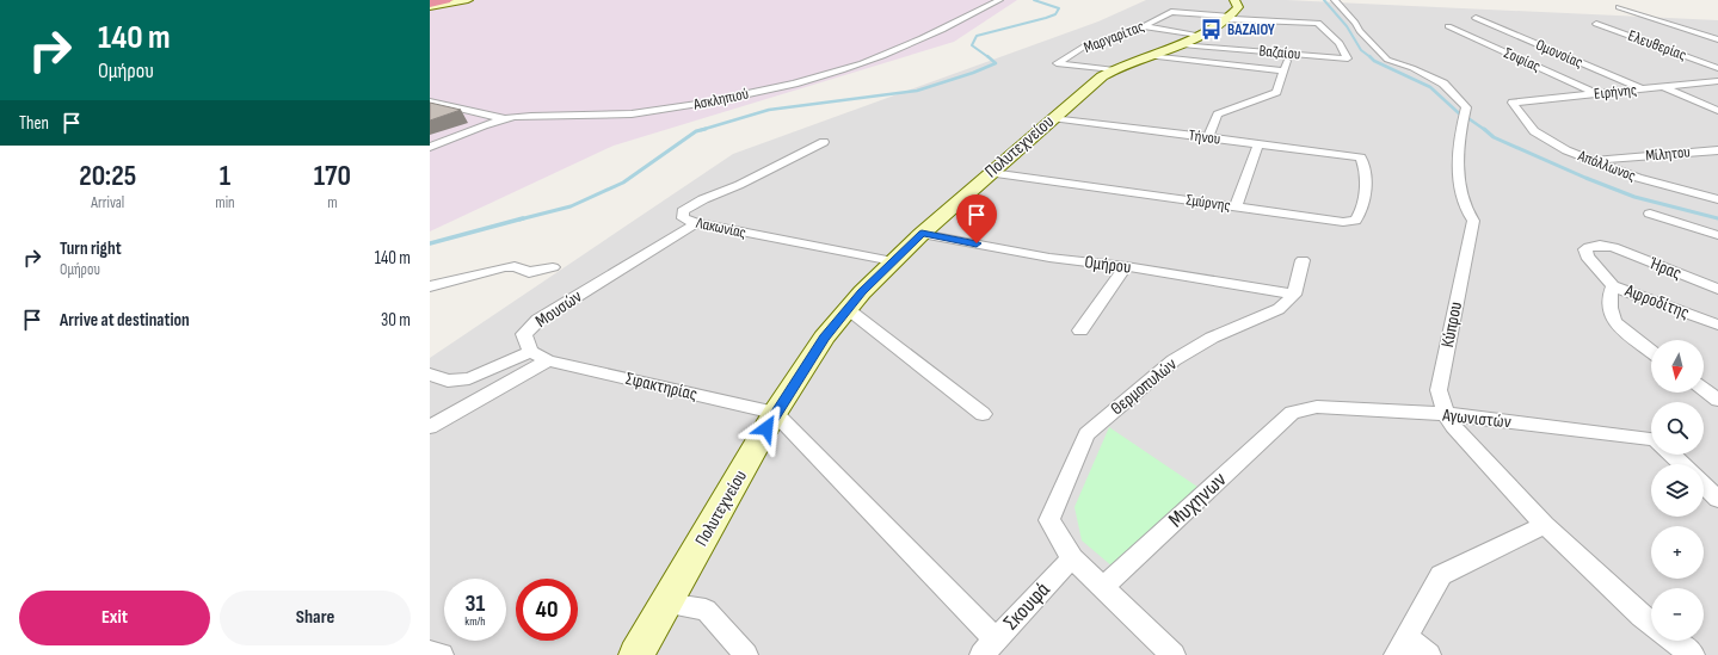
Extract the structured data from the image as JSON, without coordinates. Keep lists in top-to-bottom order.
{
  "streets": {
    "street": [
      "Μαργαρίτας",
      "Ελευθερίας",
      "Βαζαίου",
      "Ομονοίας",
      "Σοφίας",
      "Ειρήνης",
      "Ασκληπιού",
      "Τήνου",
      "Πολυτεχνείου",
      "Μίλητου",
      "Απόλλωνος",
      "Σμύρνης",
      "Λακωνίας",
      "Ομήρου",
      "Ήρας",
      "Αφροδίτης",
      "Μουσών",
      "Κύπρου",
      "Σφακτηρίας",
      "Θερμοπυλών",
      "Αγωνιστών",
      "Μυχηνων",
      "Σκουφά"
    ]
  },
  "crossings": [
    ["Μαργαρίτας", "Βαζαίου"],
    ["Μαργαρίτας", "Πολυτεχνείου"],
    ["Βαζαίου", "Πολυτεχνείου"],
    ["Ομονοίας", "Ειρήνης"],
    ["Σοφίας", "Ειρήνης"],
    ["Ειρήνης", "Απόλλωνος"],
    ["Τήνου", "Πολυτεχνείου"],
    ["Τήνου", "Σμύρνης"],
    ["Πολυτεχνείου", "Σμύρνης"],
    ["Πολυτεχνείου", "Λακωνίας"],
    ["Πολυτεχνείου", "Ομήρου"],
    ["Πολυτεχνείου", "Σφακτηρίας"],
    ["Μίλητου", "Απόλλωνος"],
    ["Λακωνίας", "Μουσών"],
    ["Ομήρου", "Θερμοπυλών"],
    ["Ήρας", "Αφροδίτης"],
    ["Μουσών", "Σφακτηρίας"],
    ["Κύπρου", "Αγωνιστών"],
    ["Θερμοπυλών", "Σκουφά"],
    ["Αγωνιστών", "Μυχηνων"]
  ],
  "places": {
    "bus stop": ["ΒΑΖΑΙΟΥ"]
  },
  "north": "bottom",
  "page": {
    "turn": ["140 m", "Ομήρου"],
    "then": "Then",
    "eta": [
      "20:25",
      "Arrival",
      "1",
      "min",
      "170",
      "m"
    ],
    "list": [
      {
        "name": "Turn right",
        "note": "Ομήρου",
        "value": "140 m"
      },
      {
        "name": "Arrive at destination",
        "value": "30 m"
      }
    ],
    "map_buttons": ["+", "−"],
    "speed": "31 km/h",
    "limit": "40",
    "buttons": ["Exit", "Share"]
  }
}
